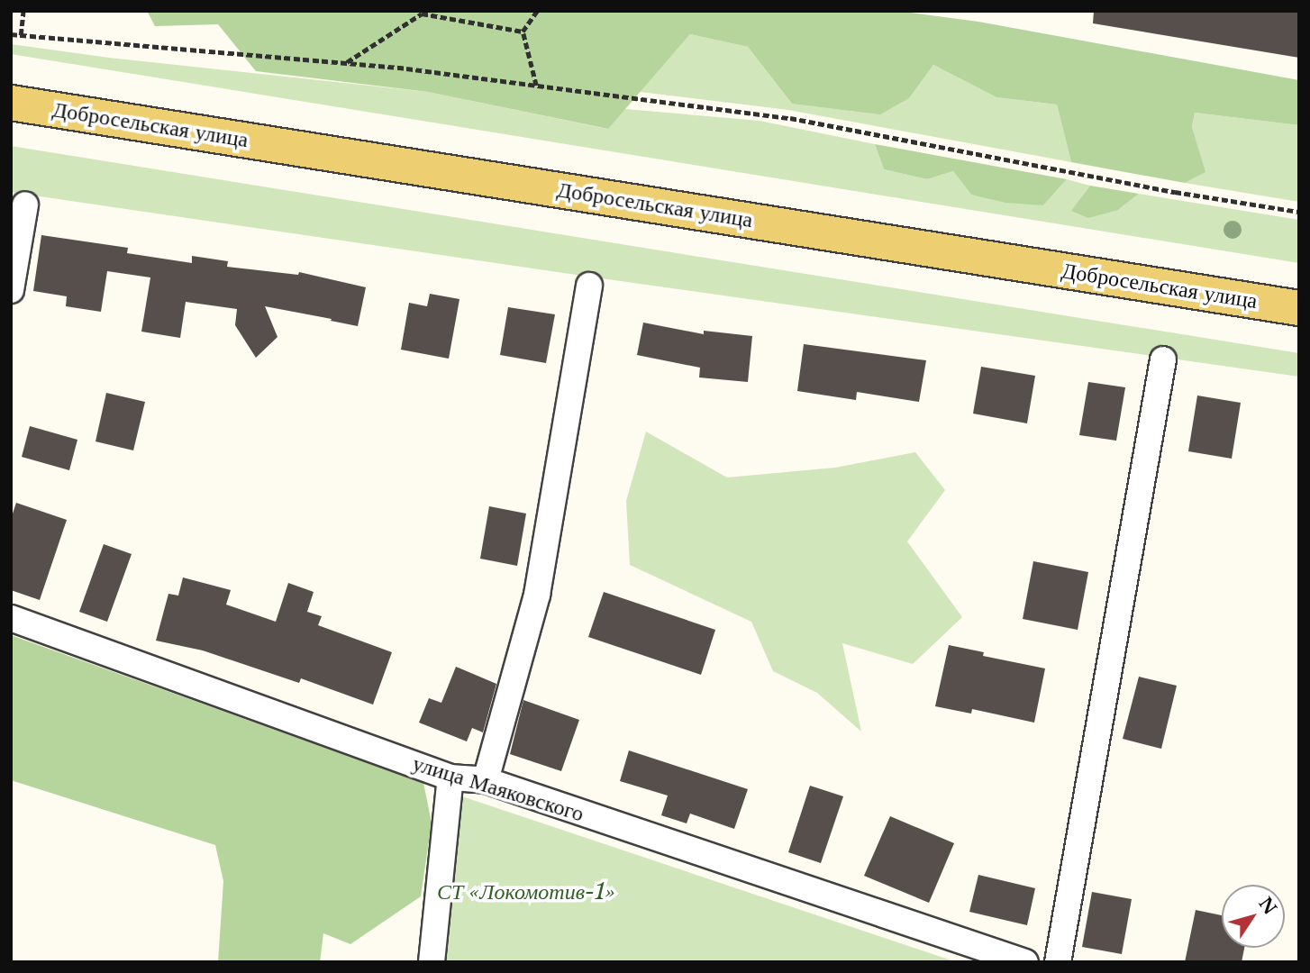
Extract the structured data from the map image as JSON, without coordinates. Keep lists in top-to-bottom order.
{
  "streets": {
    "main road": ["Добросельская улица"],
    "street": ["улица Маяковского"]
  },
  "parks": ["СТ «Локомотив-1»"],
  "north": "top right"
}
